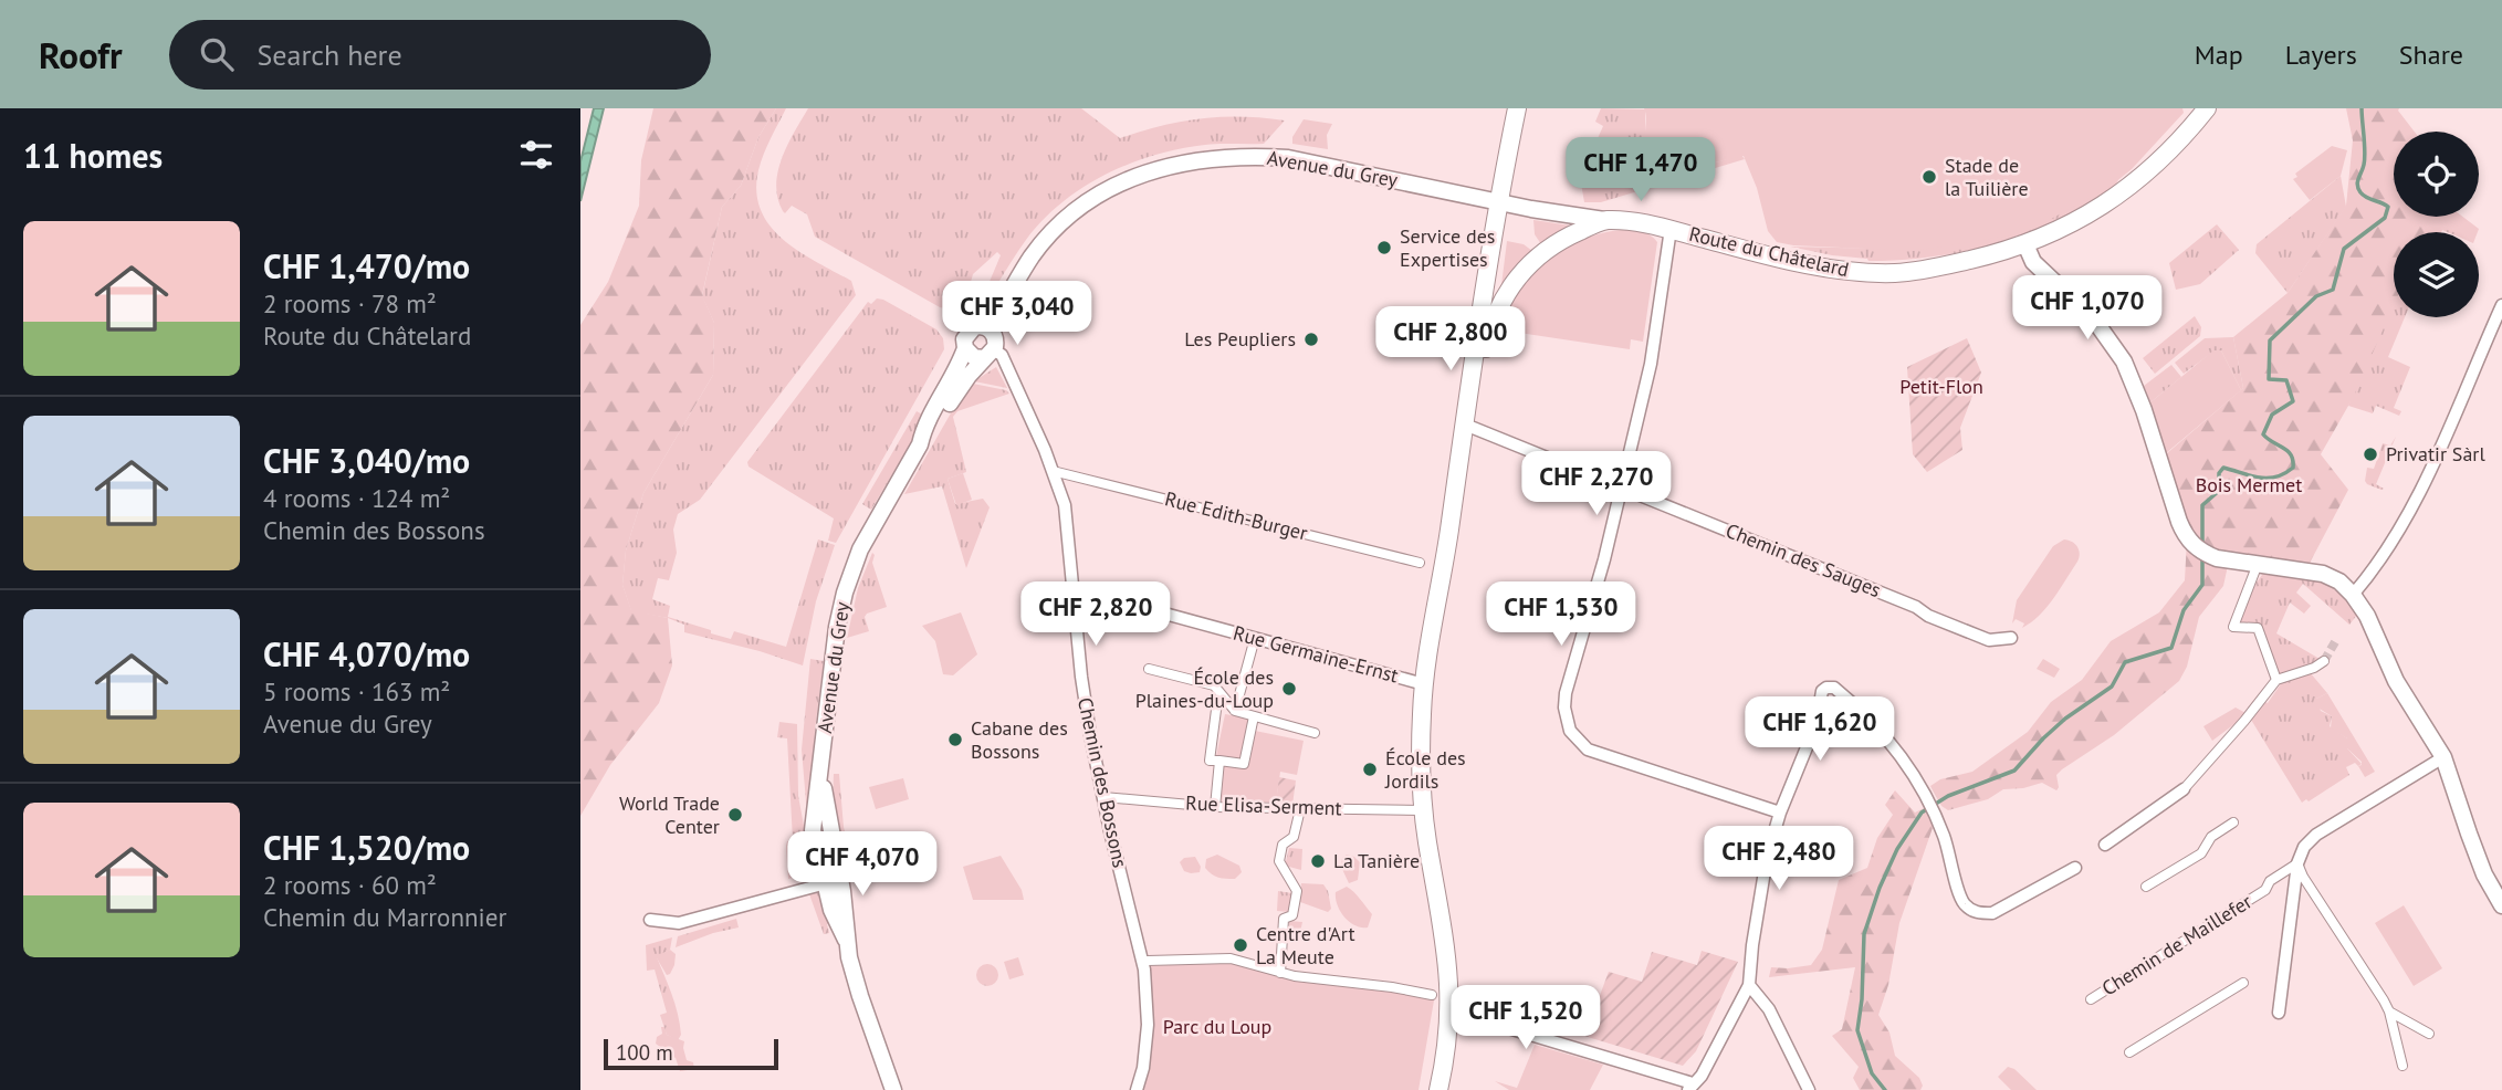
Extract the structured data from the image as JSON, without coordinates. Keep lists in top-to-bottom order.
{
  "streets": {
    "main road": ["Route du Châtelard"],
    "street": [
      "Avenue du Grey",
      "Rue Edith-Burger",
      "Chemin des Sauges",
      "Rue Germaine-Ernst",
      "Chemin des Bossons",
      "Rue Elisa-Serment",
      "Chemin de Maillefer"
    ]
  },
  "crossings": [
    ["Avenue du Grey", "Route du Châtelard"],
    ["Avenue du Grey", "Chemin des Bossons"],
    ["Rue Edith-Burger", "Chemin des Bossons"],
    ["Rue Germaine-Ernst", "Chemin des Bossons"],
    ["Chemin des Bossons", "Rue Elisa-Serment"]
  ],
  "parks": ["Petit-Flon", "Bois Mermet", "Parc du Loup"],
  "places": [
    "Stade de la Tuilière",
    "Service des Expertises",
    "Les Peupliers",
    "Privatir Sàrl",
    "École des Plaines-du-Loup",
    "Cabane des Bossons",
    "École des Jordils",
    "World Trade Center",
    "La Tanière",
    "Centre d'Art La Meute"
  ],
  "scale_bar": "100 m",
  "page": {
    "header": "Roofr",
    "search": "Search here",
    "nav": ["Map", "Layers", "Share"],
    "heading": "11 homes",
    "price": [
      "CHF 1,470",
      "CHF 1,070",
      "CHF 3,040",
      "CHF 2,800",
      "CHF 2,270",
      "CHF 2,820",
      "CHF 1,530",
      "CHF 1,620",
      "CHF 2,480",
      "CHF 4,070",
      "CHF 1,520"
    ],
    "list": [
      {
        "name": "CHF 1,470/mo",
        "note": "2 rooms · 78 m² · Route du Châtelard"
      },
      {
        "name": "CHF 3,040/mo",
        "note": "4 rooms · 124 m² · Chemin des Bossons"
      },
      {
        "name": "CHF 4,070/mo",
        "note": "5 rooms · 163 m² · Avenue du Grey"
      },
      {
        "name": "CHF 1,520/mo",
        "note": "2 rooms · 60 m² · Chemin du Marronnier"
      }
    ],
    "scale": "100 m"
  }
}
